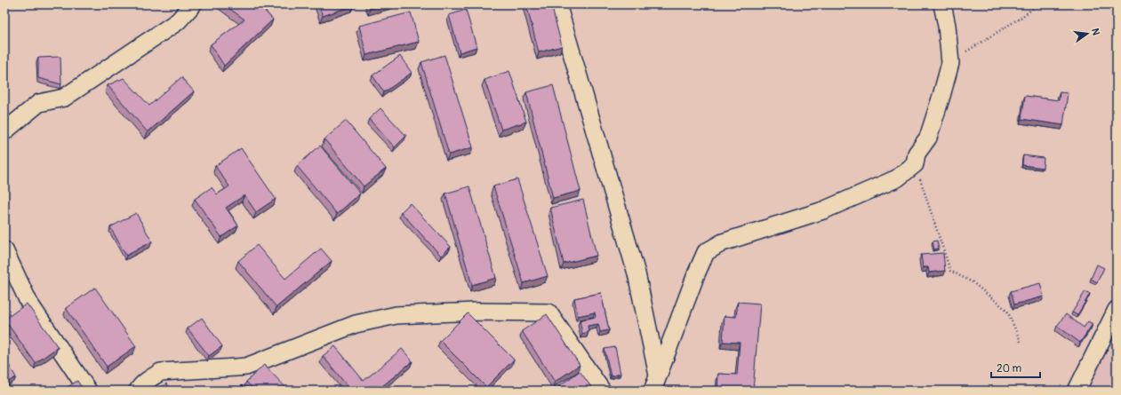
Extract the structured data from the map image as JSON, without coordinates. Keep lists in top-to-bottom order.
{
  "scale_bar": "20 m",
  "north": "right"
}
